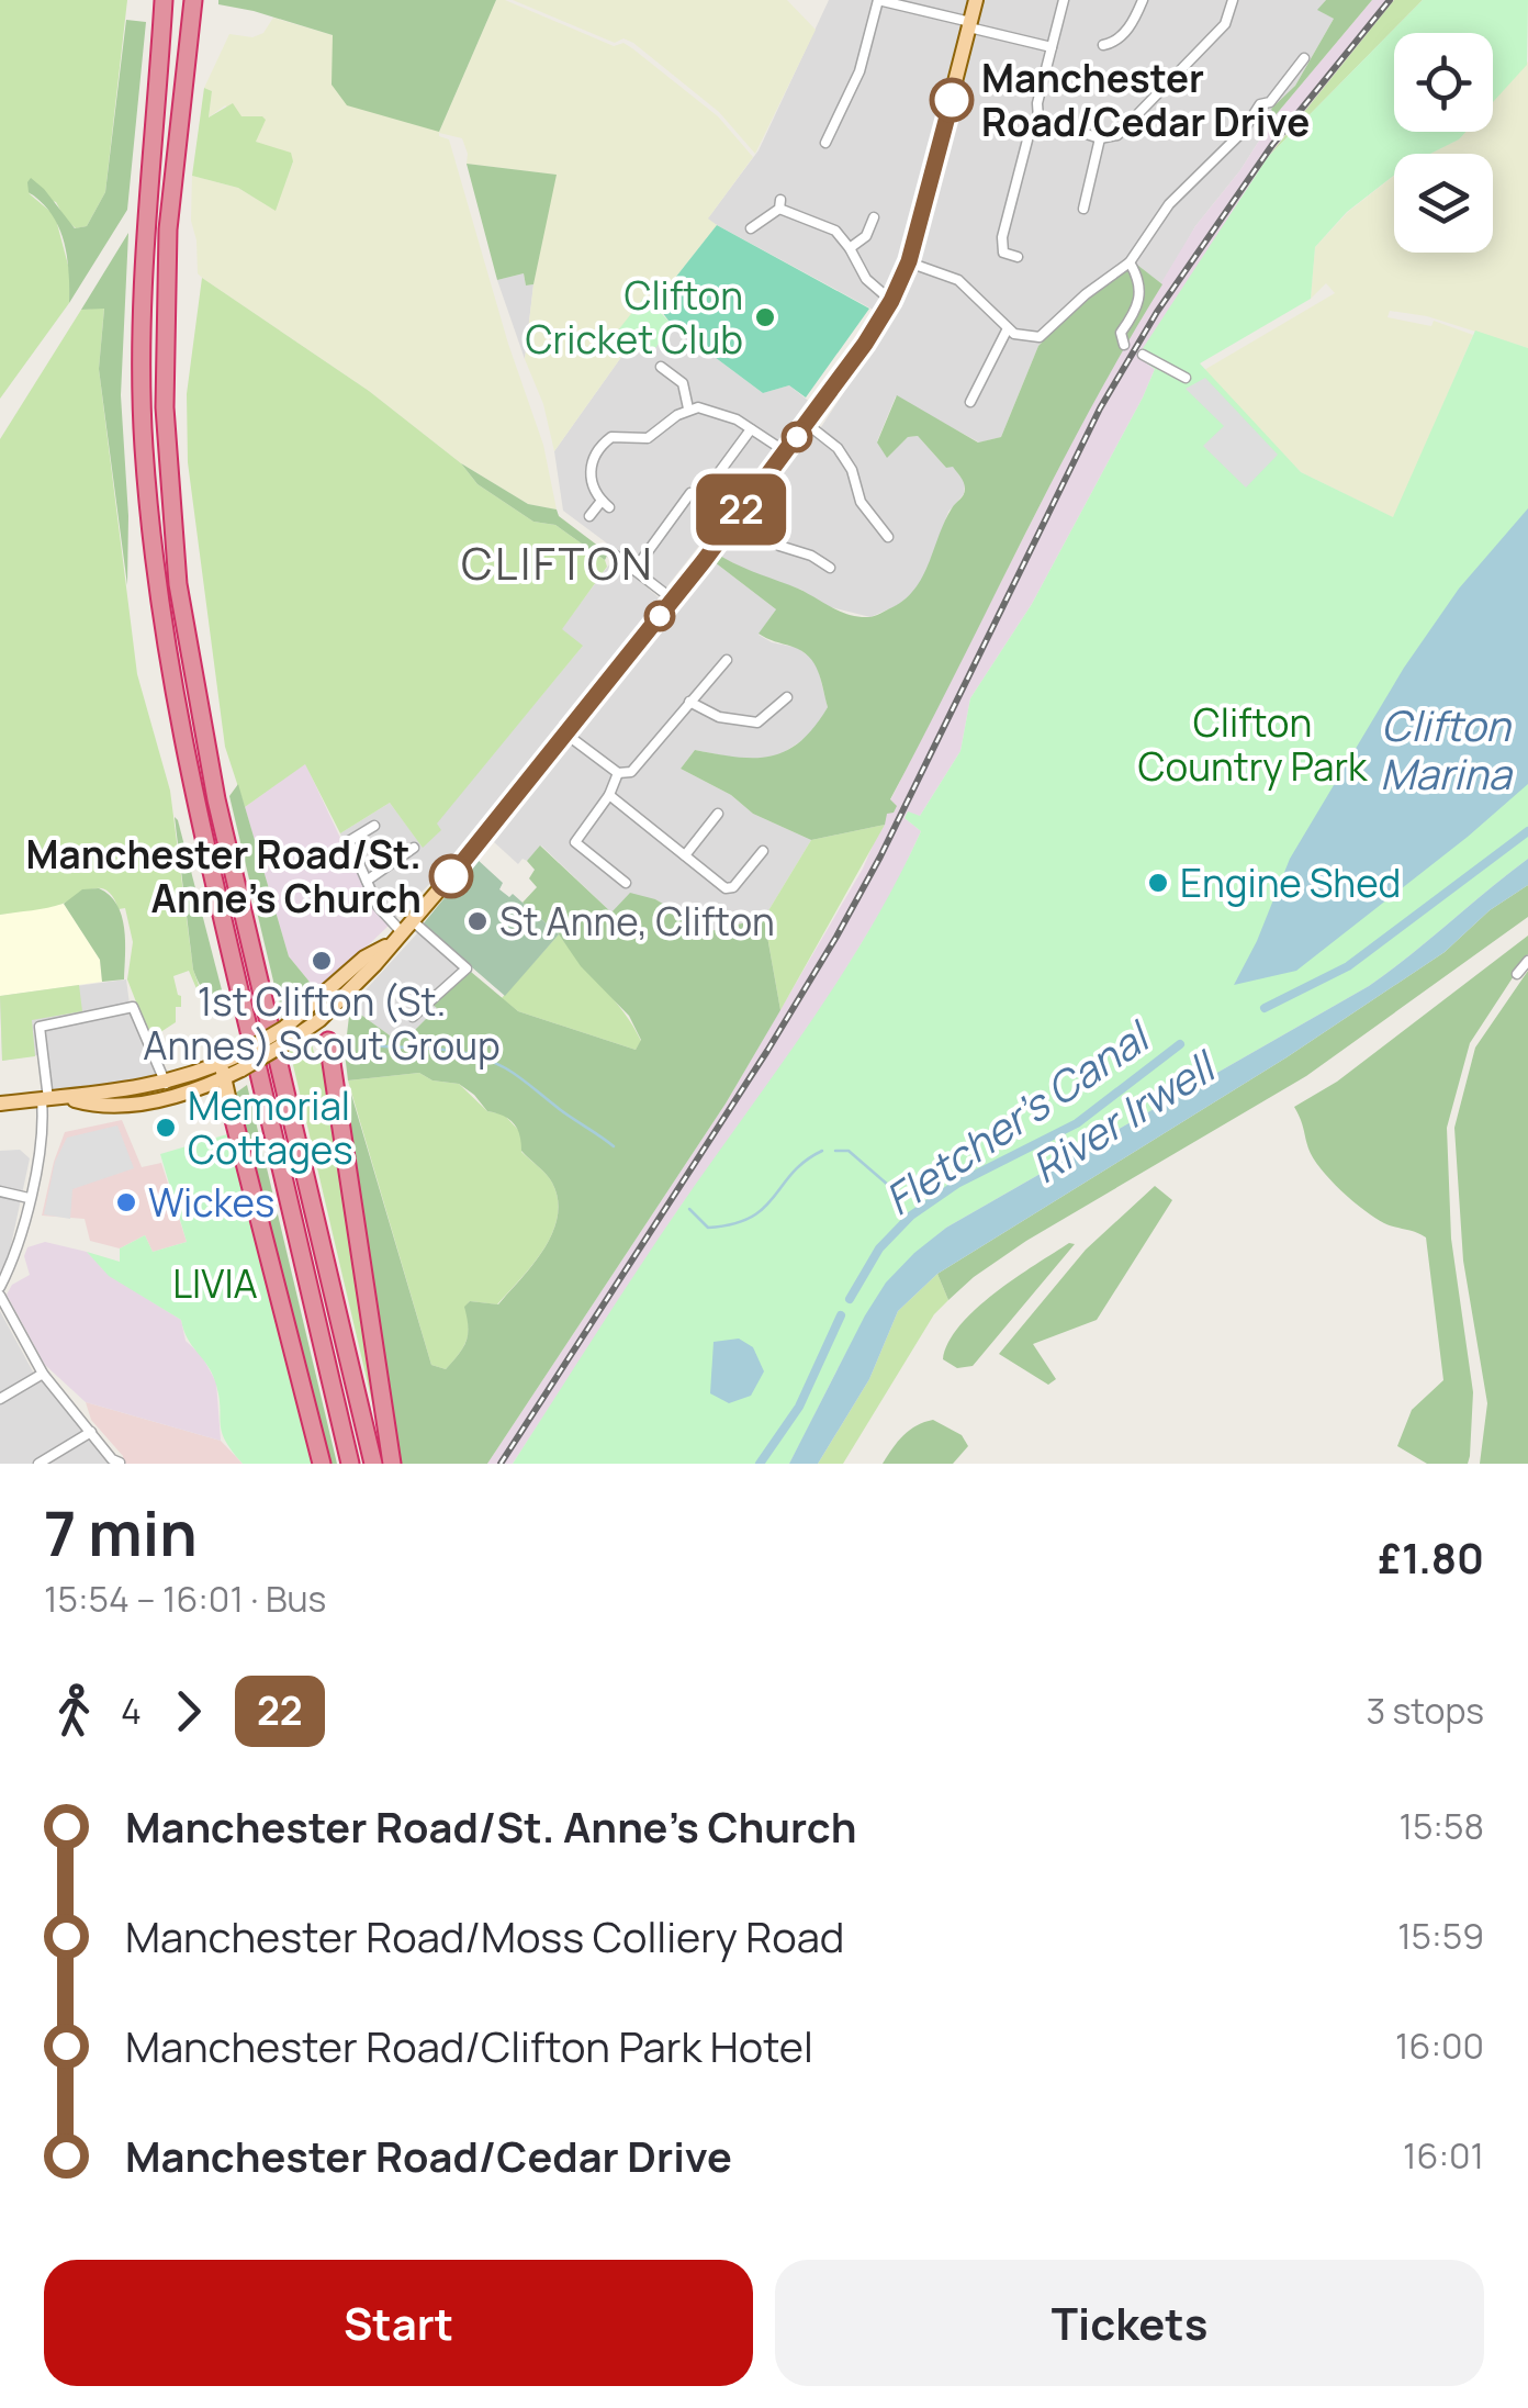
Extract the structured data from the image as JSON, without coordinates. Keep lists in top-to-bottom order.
{
  "districts": ["CLIFTON"],
  "water": ["Clifton Marina", "River Irwell", "Fletcher's Canal"],
  "parks": ["Clifton Country Park", "LIVIA"],
  "places": [
    "Manchester Road/Cedar Drive",
    "Clifton Cricket Club",
    "Manchester Road/St. Anne's Church",
    "Engine Shed",
    "St Anne, Clifton",
    "1st Clifton (St. Annes) Scout Group",
    "Memorial Cottages",
    "Wickes"
  ],
  "lines": ["bus line 22"],
  "page": {
    "on_map": "22",
    "heading": ["7 min", "15:54 – 16:01 · Bus", "£1.80"],
    "legs": ["4", "22", "3 stops"],
    "list": [
      {
        "name": "Manchester Road/St. Anne's Church",
        "value": "15:58"
      },
      {
        "name": "Manchester Road/Moss Colliery Road",
        "value": "15:59"
      },
      {
        "name": "Manchester Road/Clifton Park Hotel",
        "value": "16:00"
      },
      {
        "name": "Manchester Road/Cedar Drive",
        "value": "16:01"
      }
    ],
    "buttons": ["Start", "Tickets"]
  }
}
